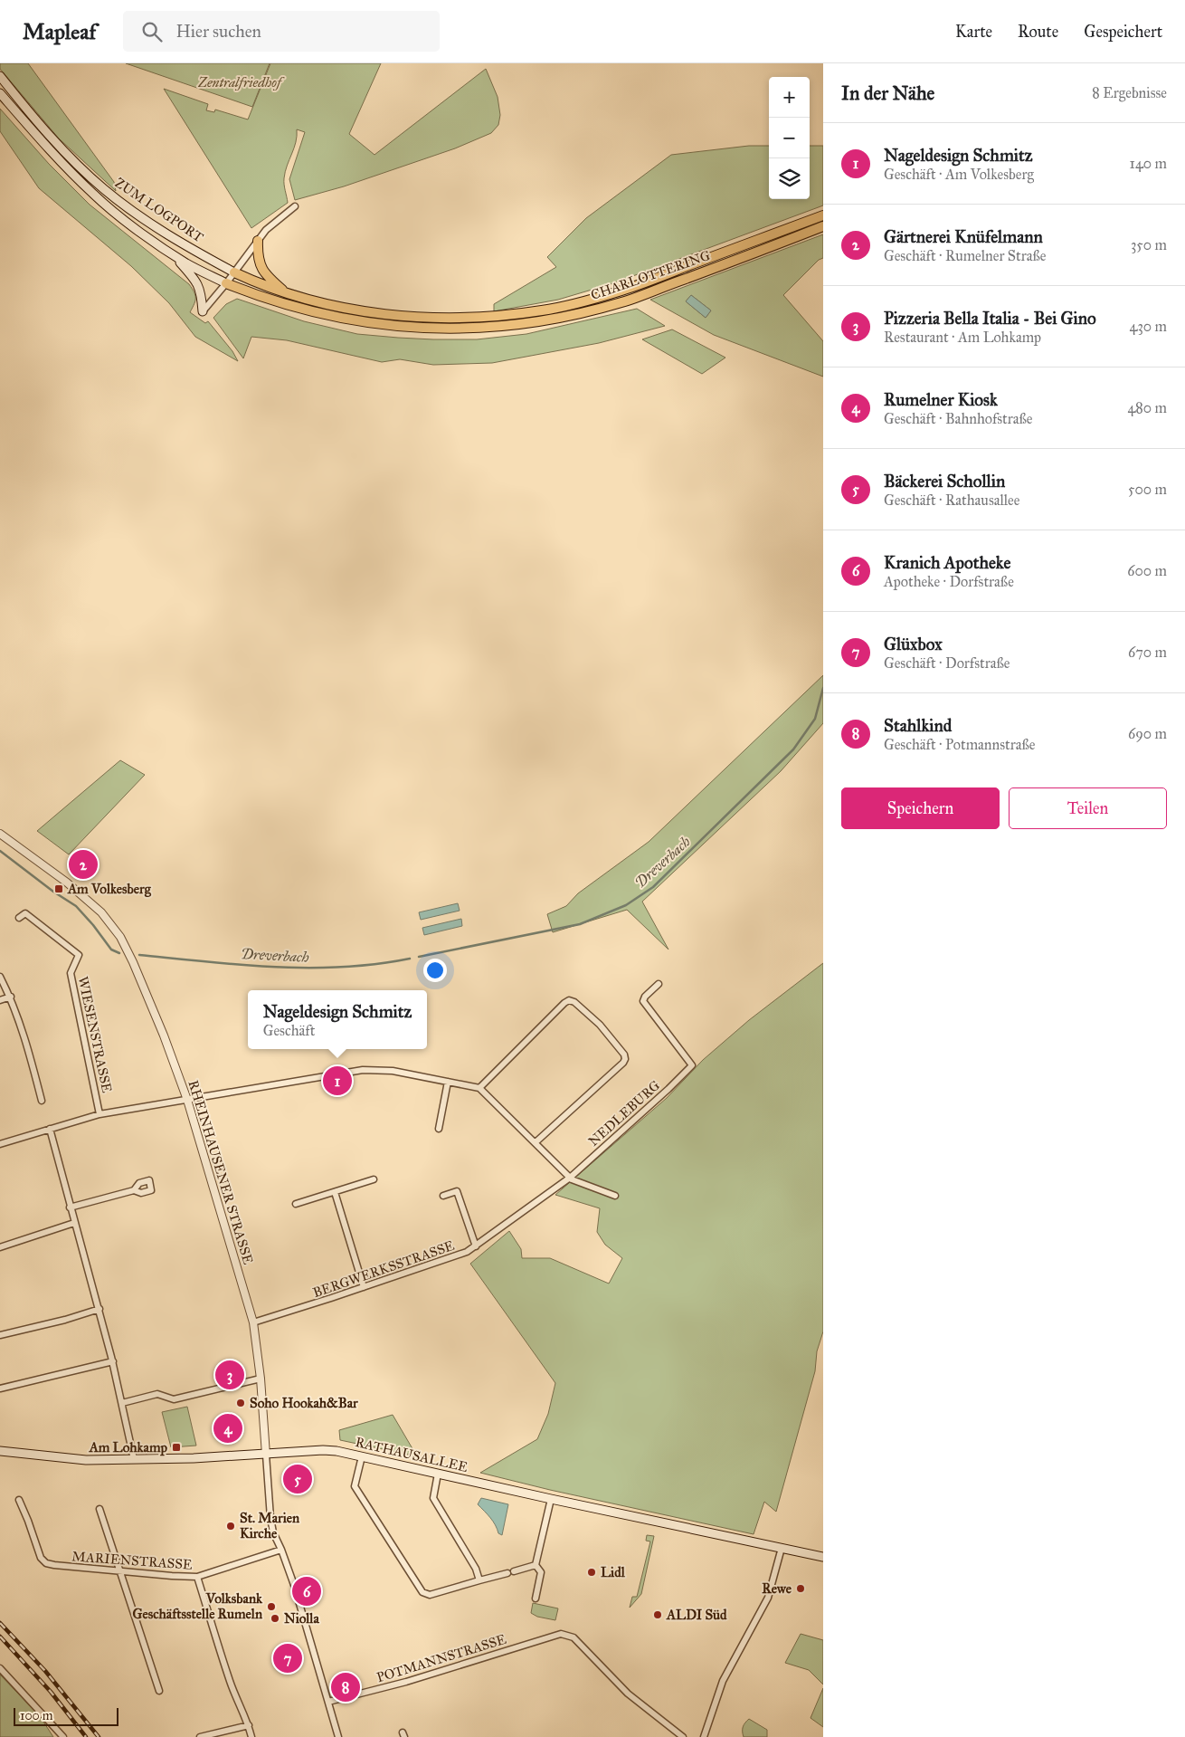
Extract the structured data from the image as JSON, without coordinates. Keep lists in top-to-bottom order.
{
  "streets": {
    "highway": ["ZUM LOGPORT", "CHARLOTTERING"],
    "main road": ["RATHAUSALLEE"],
    "street": [
      "WIESENSTRASSE",
      "NEDLEBURG",
      "RHEINHAUSENER STRASSE",
      "BERGWERKSSTRASSE",
      "MARIENSTRASSE",
      "POTMANNSTRASSE"
    ]
  },
  "crossings": [
    ["ZUM LOGPORT", "CHARLOTTERING"],
    ["NEDLEBURG", "BERGWERKSSTRASSE"],
    ["RHEINHAUSENER STRASSE", "BERGWERKSSTRASSE"],
    ["RHEINHAUSENER STRASSE", "RATHAUSALLEE"]
  ],
  "water": ["Dreverbach"],
  "parks": ["Zentralfriedhof"],
  "places": {
    "transit": ["Am Volkesberg", "Am Lohkamp"],
    "other": [
      "Soho Hookah&Bar",
      "St. Marien Kirche",
      "Lidl",
      "Rewe",
      "Volksbank Geschäftsstelle Rumeln",
      "ALDI Süd",
      "Niolla"
    ]
  },
  "scale_bar": "100 m",
  "page": {
    "header": "Mapleaf",
    "search": "Hier suchen",
    "nav": ["Karte", "Route", "Gespeichert"],
    "heading": ["In der Nähe", "8 Ergebnisse"],
    "map_buttons": ["+", "−"],
    "list": [
      {
        "mark": "1",
        "name": "Nageldesign Schmitz",
        "note": "Geschäft · Am Volkesberg",
        "value": "140 m"
      },
      {
        "mark": "2",
        "name": "Gärtnerei Knüfelmann",
        "note": "Geschäft · Rumelner Straße",
        "value": "350 m"
      },
      {
        "mark": "3",
        "name": "Pizzeria Bella Italia - Bei Gino",
        "note": "Restaurant · Am Lohkamp",
        "value": "430 m"
      },
      {
        "mark": "4",
        "name": "Rumelner Kiosk",
        "note": "Geschäft · Bahnhofstraße",
        "value": "480 m"
      },
      {
        "mark": "5",
        "name": "Bäckerei Schollin",
        "note": "Geschäft · Rathausallee",
        "value": "500 m"
      },
      {
        "mark": "6",
        "name": "Kranich Apotheke",
        "note": "Apotheke · Dorfstraße",
        "value": "600 m"
      },
      {
        "mark": "7",
        "name": "Glüxbox",
        "note": "Geschäft · Dorfstraße",
        "value": "670 m"
      },
      {
        "mark": "8",
        "name": "Stahlkind",
        "note": "Geschäft · Potmannstraße",
        "value": "690 m"
      }
    ],
    "buttons": ["Speichern", "Teilen"],
    "pins": [
      "2",
      "1",
      "3",
      "4",
      "5",
      "6",
      "7",
      "8"
    ],
    "popup": ["Nageldesign Schmitz", "Geschäft"],
    "scale": "100 m"
  }
}
